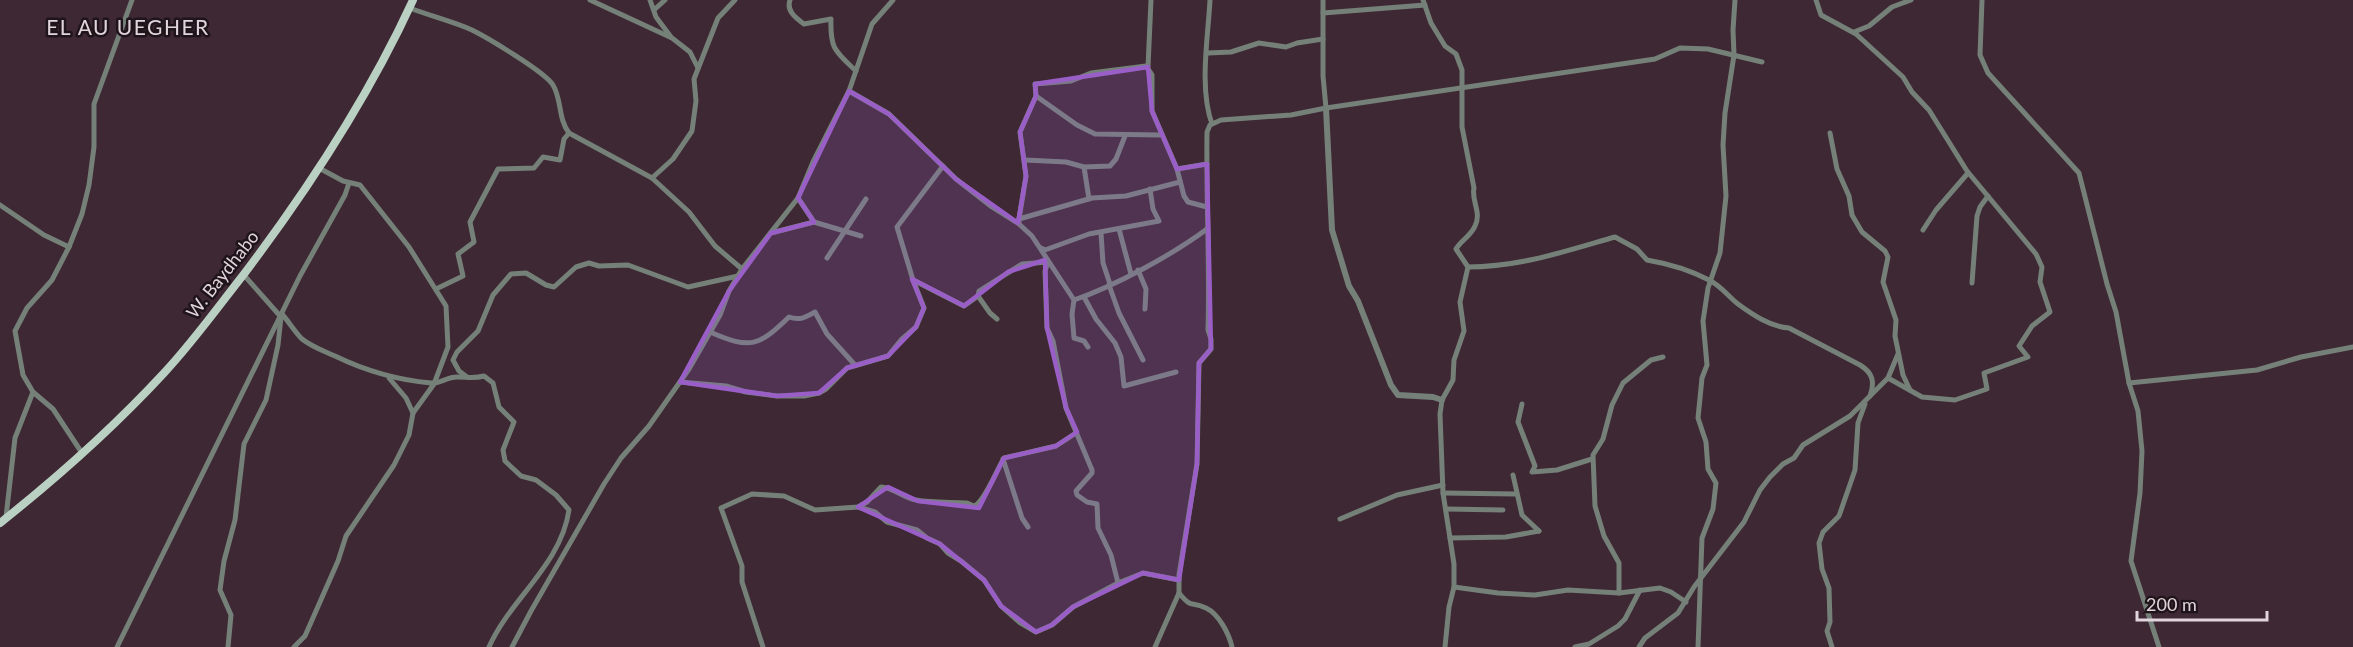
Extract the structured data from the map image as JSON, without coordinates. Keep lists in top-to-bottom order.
{
  "streets": {
    "main road": ["W. Baydhabo"]
  },
  "districts": ["EL AU UEGHER"],
  "scale_bar": "200 m"
}
